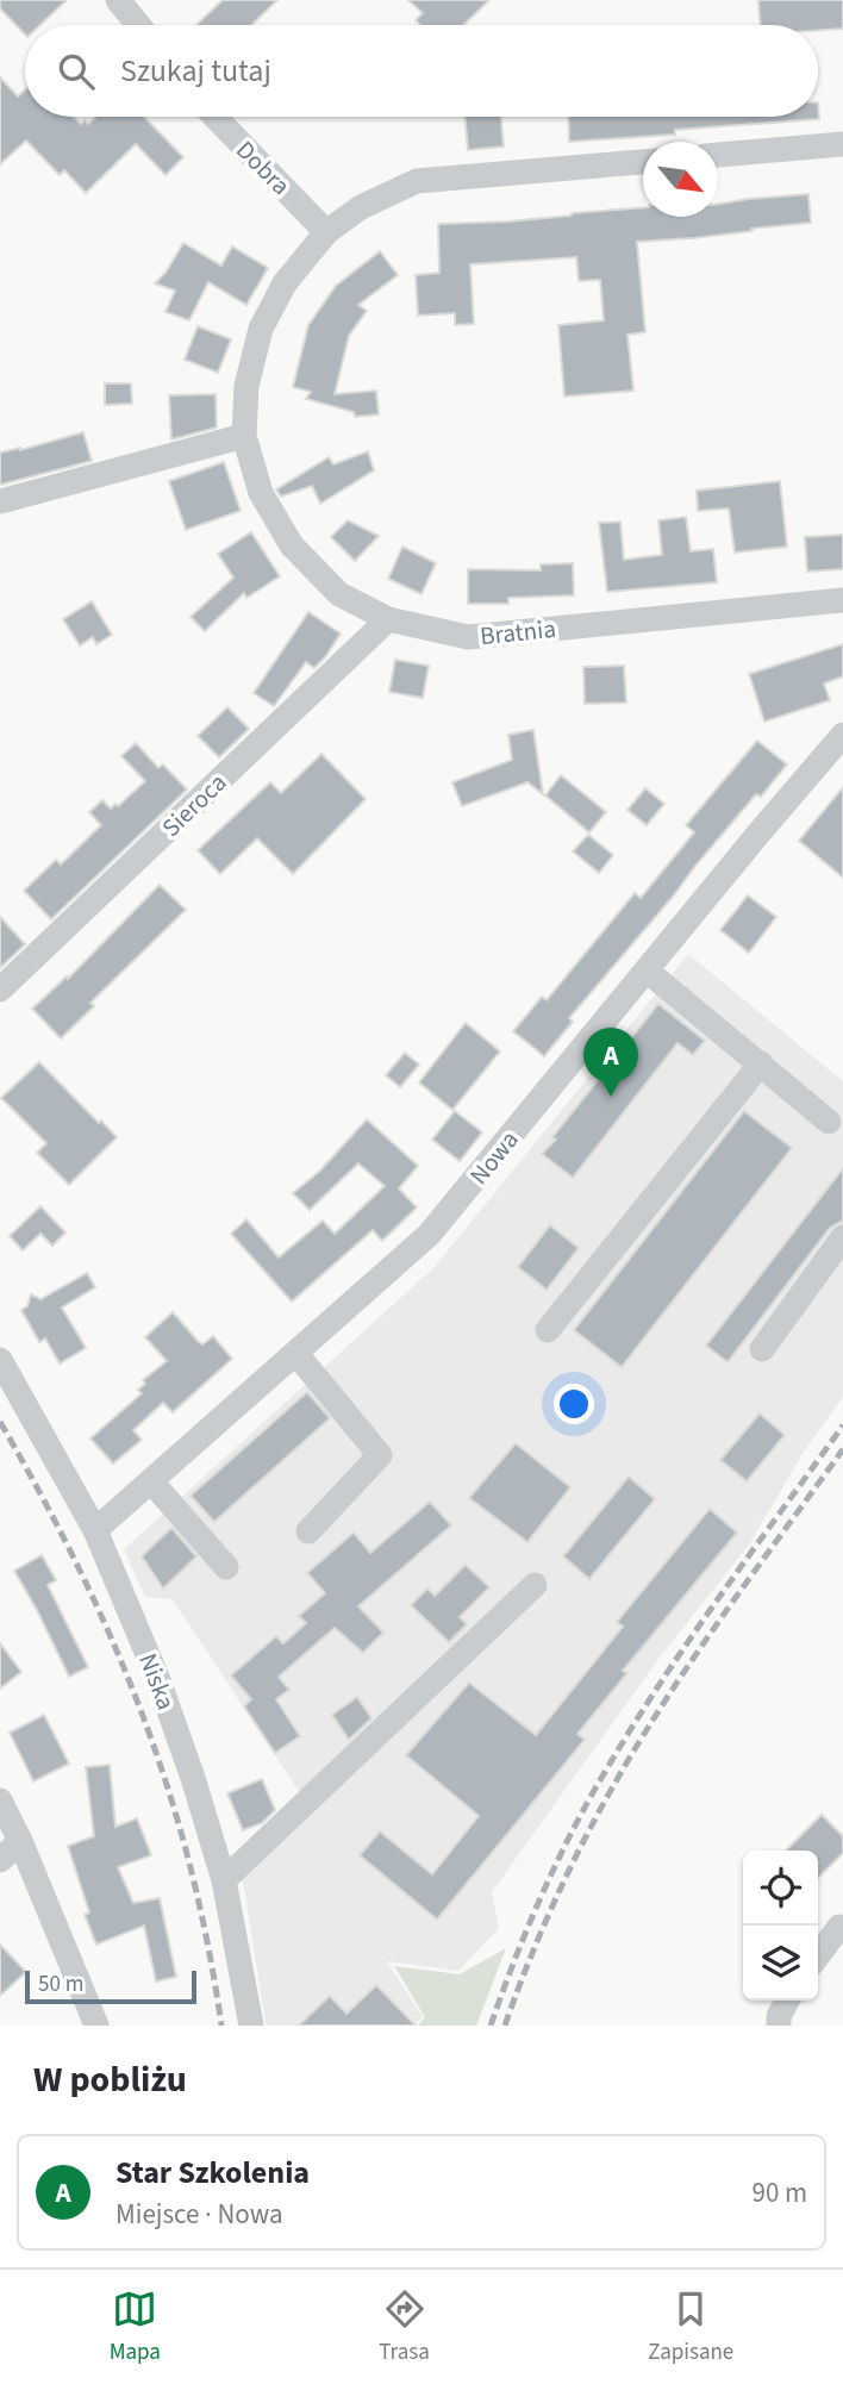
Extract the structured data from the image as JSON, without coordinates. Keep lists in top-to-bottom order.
{
  "streets": {
    "street": [
      "Dobra",
      "Bratnia",
      "Sieroca",
      "Nowa",
      "Niska"
    ]
  },
  "crossings": [
    ["Dobra", "Bratnia"],
    ["Bratnia", "Sieroca"],
    ["Nowa", "Niska"]
  ],
  "scale_bar": "50 m",
  "north": "bottom right",
  "page": {
    "search": "Szukaj tutaj",
    "pins": "A",
    "scale": "50 m",
    "heading": "W pobliżu",
    "list": [
      {
        "mark": "A",
        "name": "Star Szkolenia",
        "note": "Miejsce · Nowa",
        "value": "90 m"
      }
    ],
    "nav": ["Mapa", "Trasa", "Zapisane"]
  }
}
